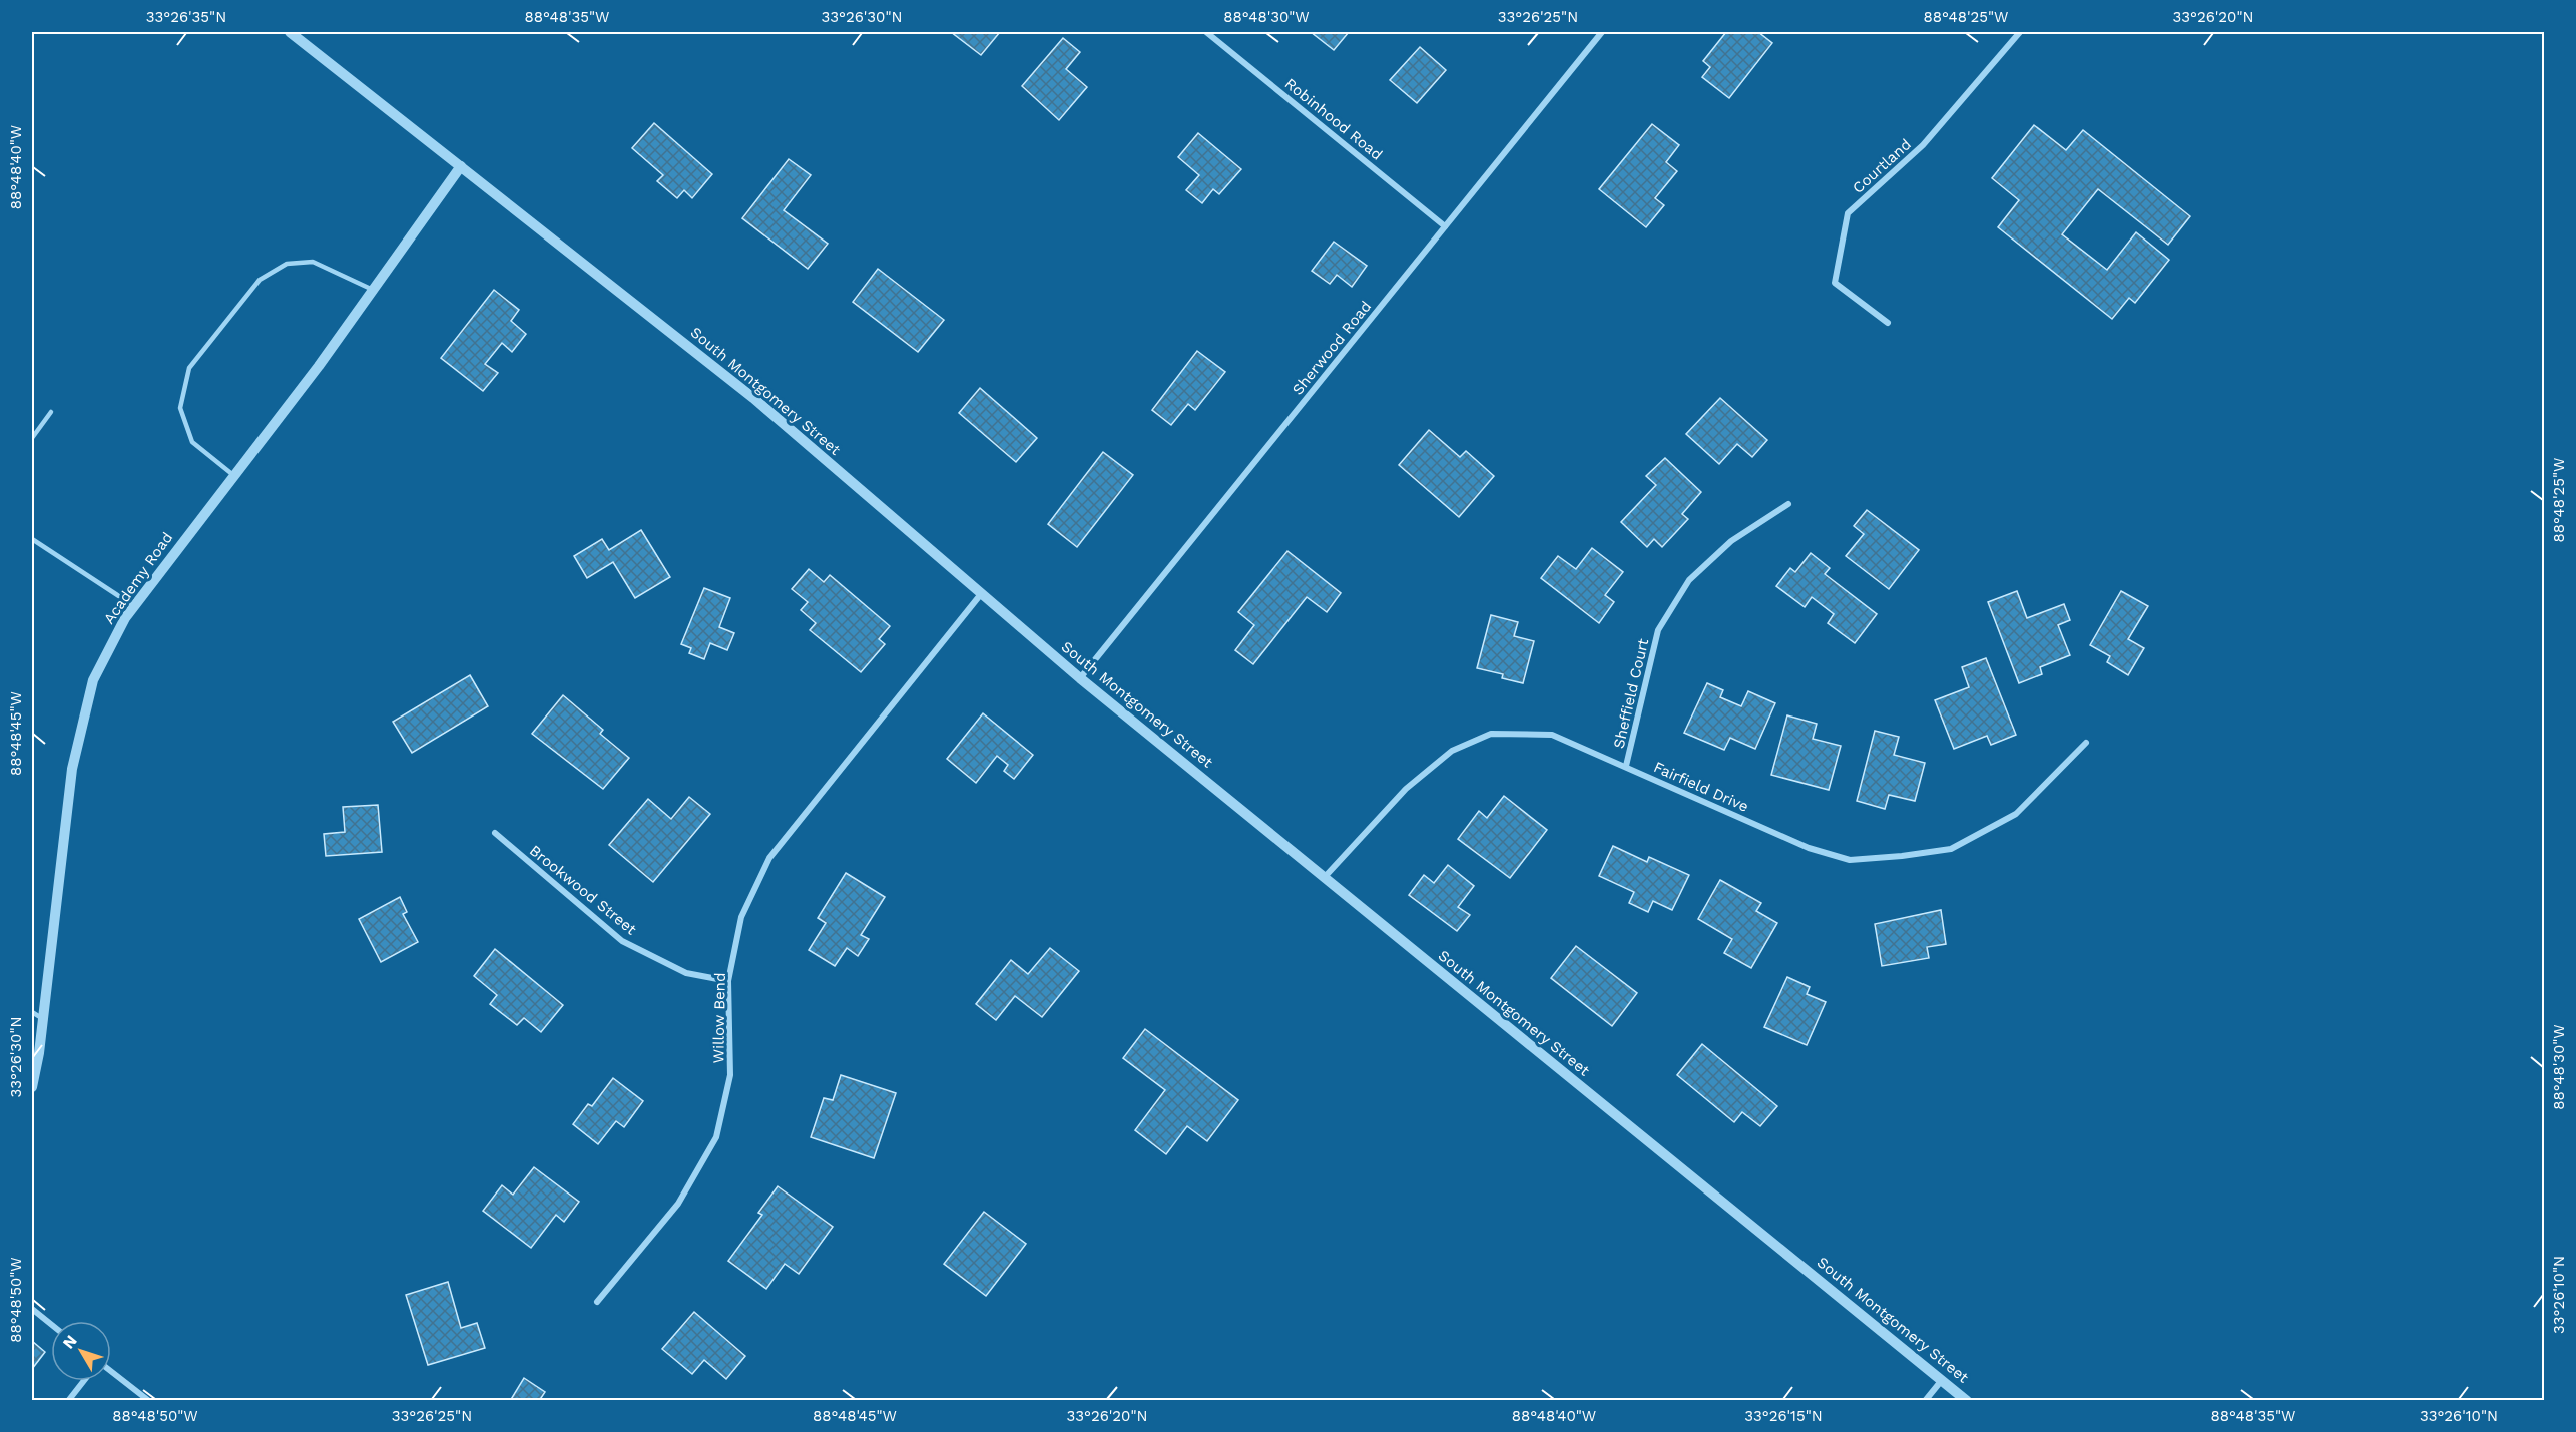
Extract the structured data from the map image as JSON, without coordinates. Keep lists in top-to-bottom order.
{
  "streets": {
    "street": [
      "Robinhood Road",
      "Courtland",
      "Sherwood Road",
      "South Montgomery Street",
      "Academy Road",
      "Sheffield Court",
      "Fairfield Drive",
      "Brookwood Street",
      "Willow Bend"
    ]
  },
  "crossings": [
    ["Robinhood Road", "Sherwood Road"],
    ["Sherwood Road", "South Montgomery Street"],
    ["South Montgomery Street", "Academy Road"],
    ["South Montgomery Street", "Fairfield Drive"],
    ["South Montgomery Street", "Willow Bend"],
    ["Sheffield Court", "Fairfield Drive"],
    ["Brookwood Street", "Willow Bend"]
  ],
  "north": "top left",
  "coordinates": [
    "33°26'35\"N",
    "88°48'35\"W",
    "33°26'30\"N",
    "88°48'30\"W",
    "33°26'25\"N",
    "88°48'25\"W",
    "33°26'20\"N",
    "88°48'40\"W",
    "88°48'45\"W",
    "33°26'10\"N",
    "88°48'50\"W",
    "33°26'15\"N"
  ]
}
